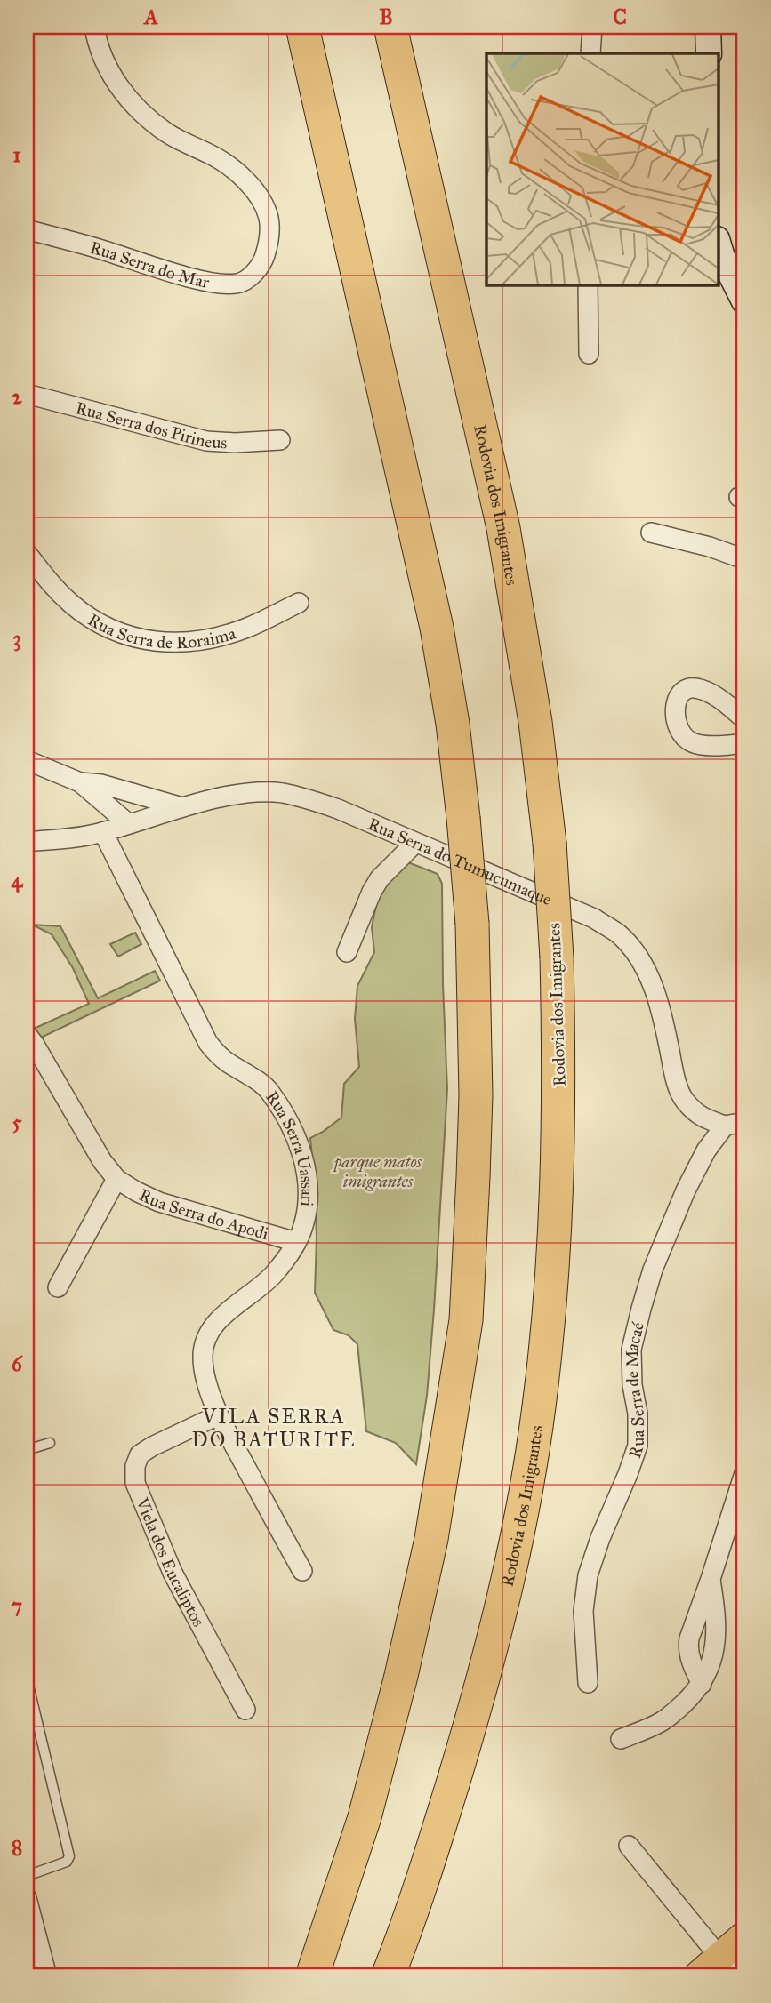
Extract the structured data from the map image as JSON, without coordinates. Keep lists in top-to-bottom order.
{
  "streets": {
    "highway": ["Rodovia dos Imigrantes"],
    "street": [
      "Rua Serra do Mar",
      "Rua Serra dos Pirineus",
      "Rua Serra de Roraima",
      "Rua Serra do Tumucumaque",
      "Rua Serra Uassari",
      "Rua Serra do Apodi",
      "Rua Serra de Macaé",
      "Viela dos Eucaliptos"
    ]
  },
  "crossings": [
    ["Rua Serra do Tumucumaque", "Rua Serra Uassari"],
    ["Rua Serra do Tumucumaque", "Rua Serra de Macaé"],
    ["Rua Serra Uassari", "Rua Serra do Apodi"],
    ["Rua Serra Uassari", "Viela dos Eucaliptos"]
  ],
  "districts": ["VILA SERRA DO BATURITE"],
  "parks": ["parque matos imigrantes"],
  "grid": {
    "columns": ["A", "B", "C"],
    "rows": [
      "1",
      "2",
      "3",
      "4",
      "5",
      "6",
      "7",
      "8"
    ]
  }
}
